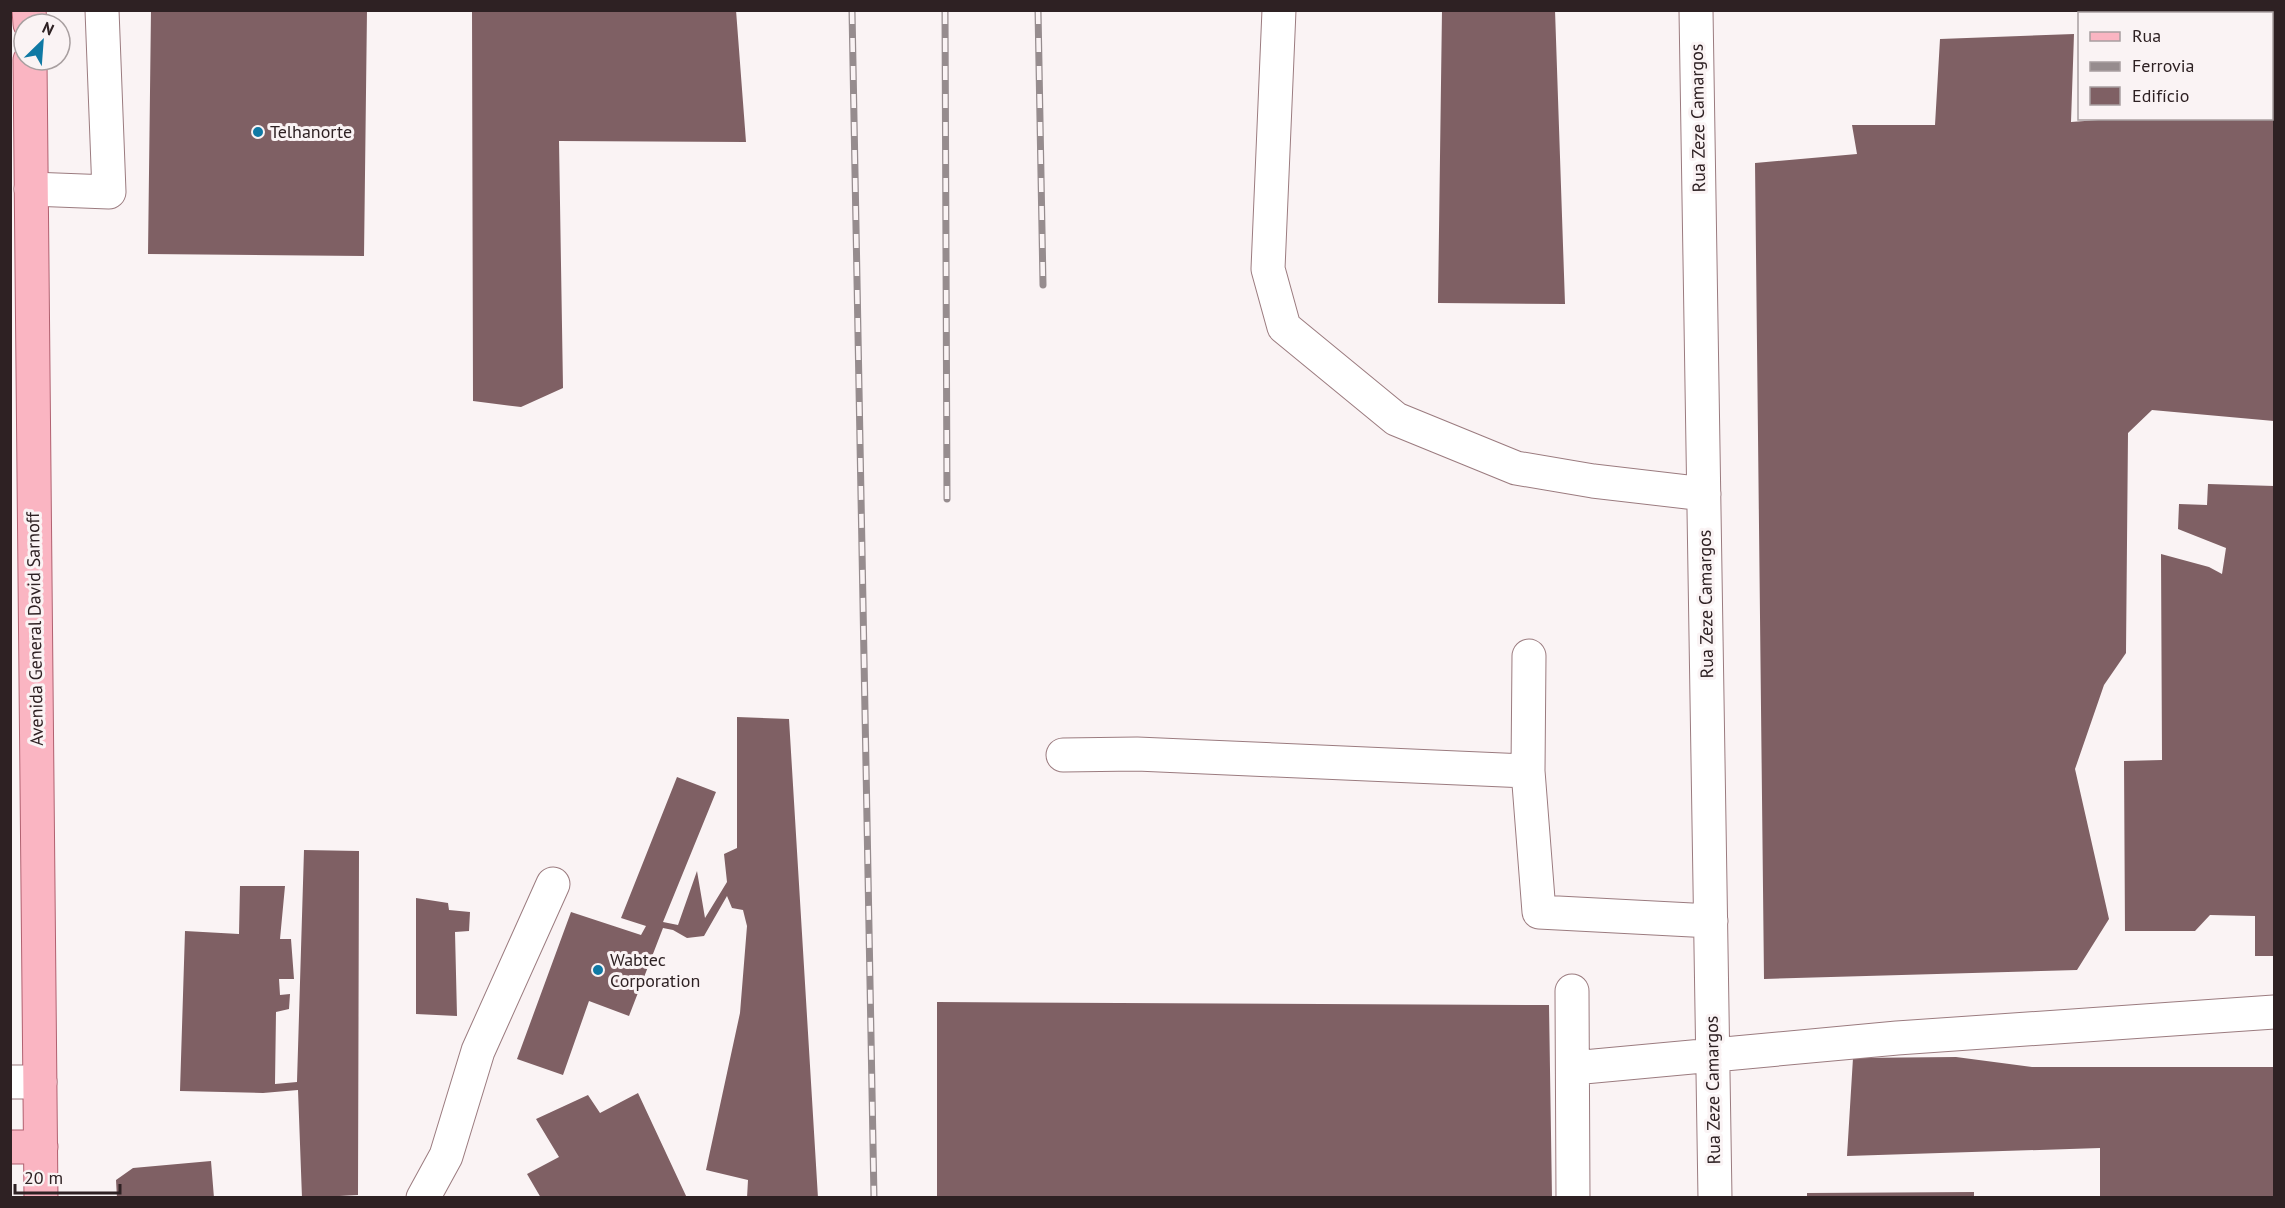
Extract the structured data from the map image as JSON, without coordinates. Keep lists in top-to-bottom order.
{
  "streets": {
    "main road": ["Avenida General David Sarnoff"],
    "street": ["Rua Zeze Camargos"]
  },
  "places": ["Telhanorte", "Wabtec Corporation"],
  "legend": ["Rua", "Ferrovia", "Edifício"],
  "scale_bar": "20 m",
  "north": "top right"
}
